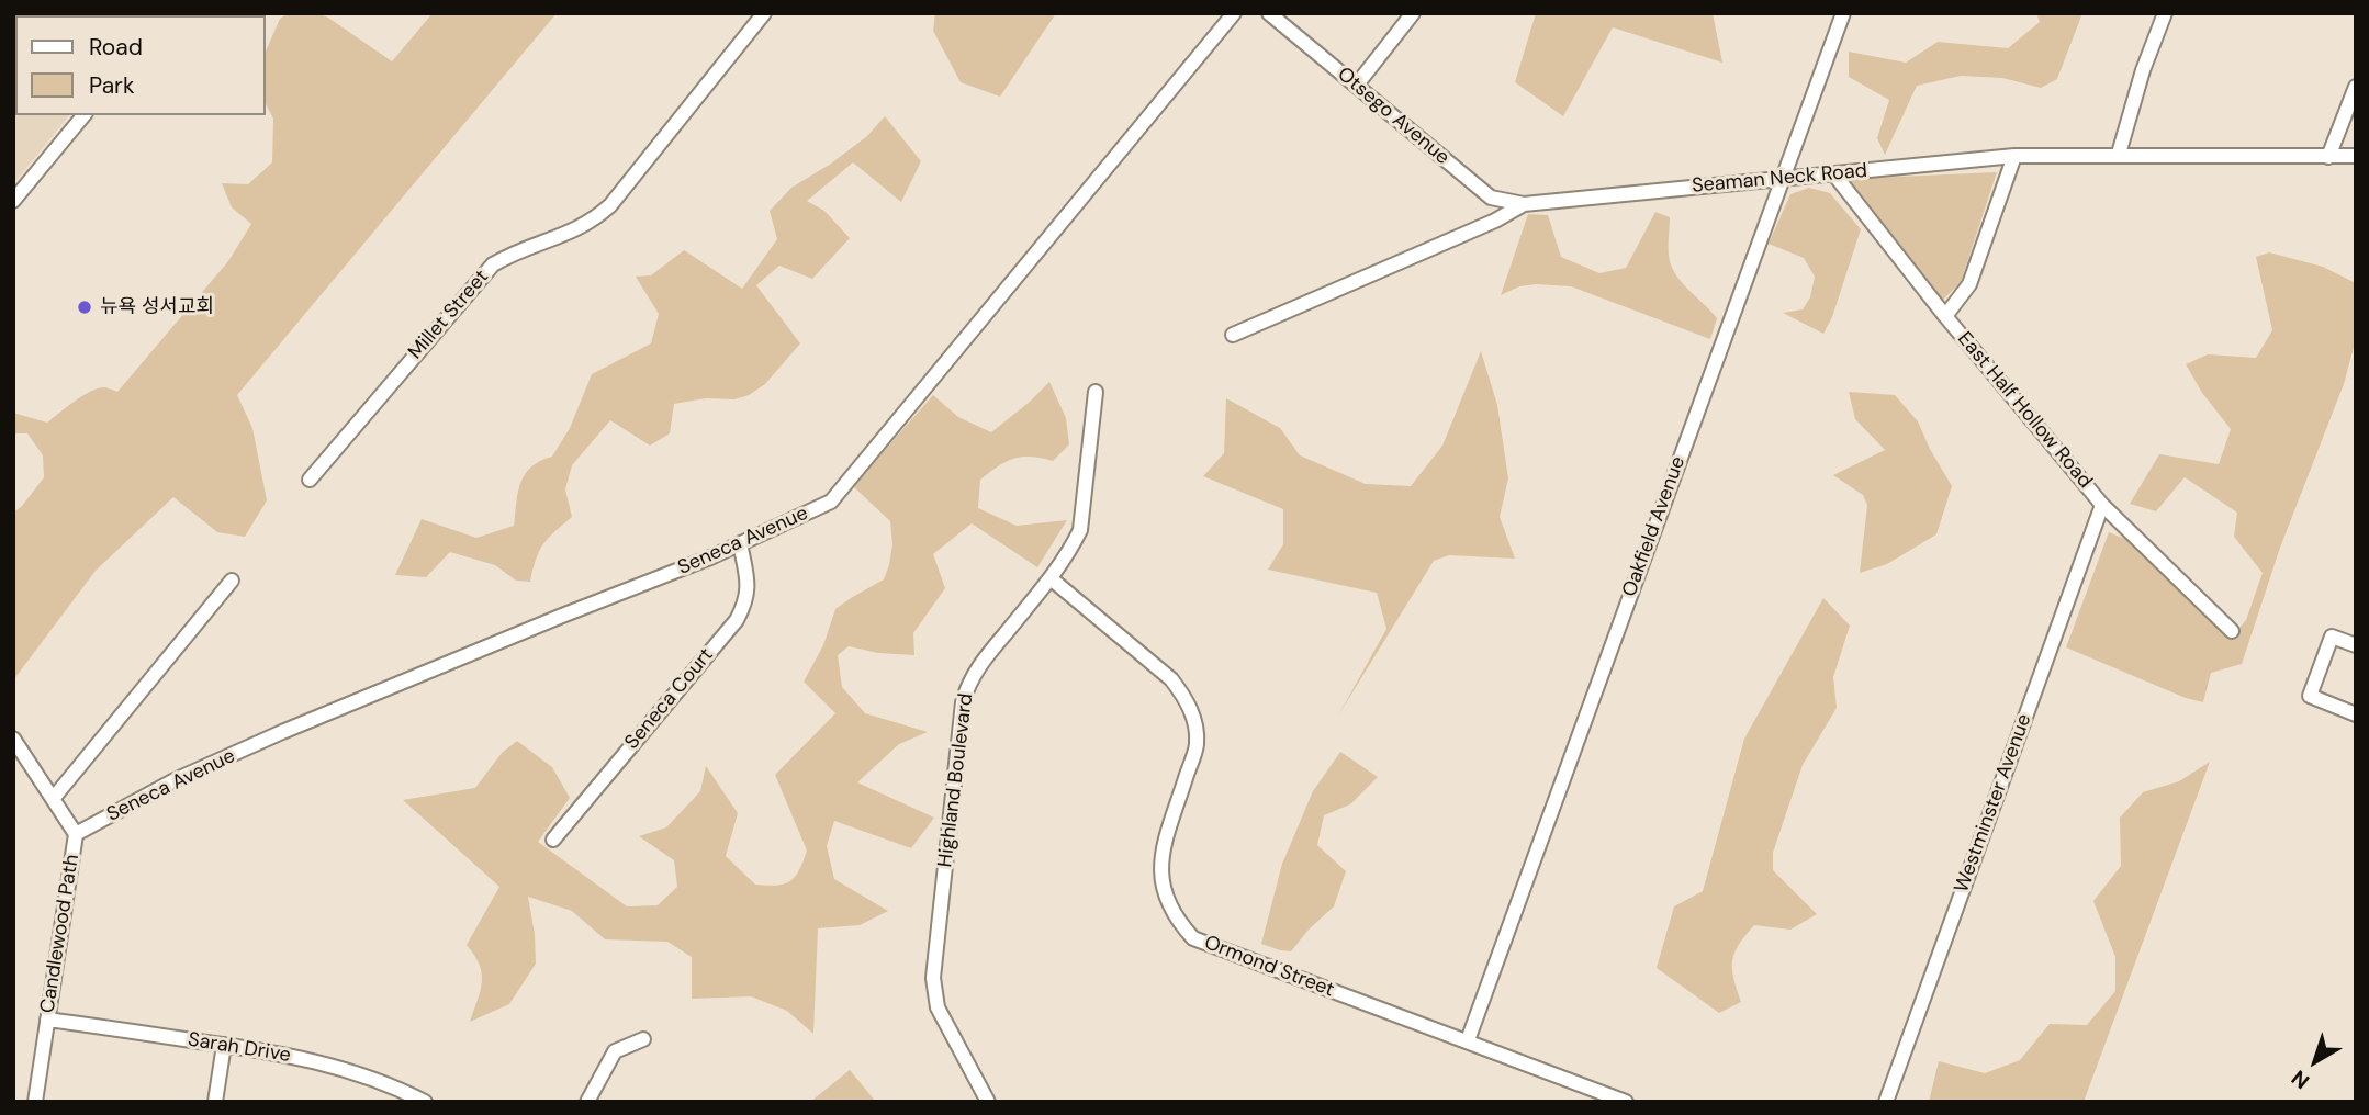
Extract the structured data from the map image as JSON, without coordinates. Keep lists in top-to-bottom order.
{
  "streets": {
    "street": [
      "Otsego Avenue",
      "Seaman Neck Road",
      "Millet Street",
      "East Half Hollow Road",
      "Oakfield Avenue",
      "Seneca Avenue",
      "Seneca Court",
      "Highland Boulevard",
      "Westminster Avenue",
      "Candlewood Path",
      "Ormond Street",
      "Sarah Drive"
    ]
  },
  "crossings": [
    ["Otsego Avenue", "Seaman Neck Road"],
    ["Seaman Neck Road", "East Half Hollow Road"],
    ["Seaman Neck Road", "Oakfield Avenue"],
    ["East Half Hollow Road", "Westminster Avenue"],
    ["Oakfield Avenue", "Ormond Street"],
    ["Seneca Avenue", "Seneca Court"],
    ["Seneca Avenue", "Candlewood Path"],
    ["Highland Boulevard", "Ormond Street"],
    ["Candlewood Path", "Sarah Drive"]
  ],
  "places": ["뉴욕 성서교회"],
  "legend": ["Road", "Park"],
  "north": "bottom left"
}
